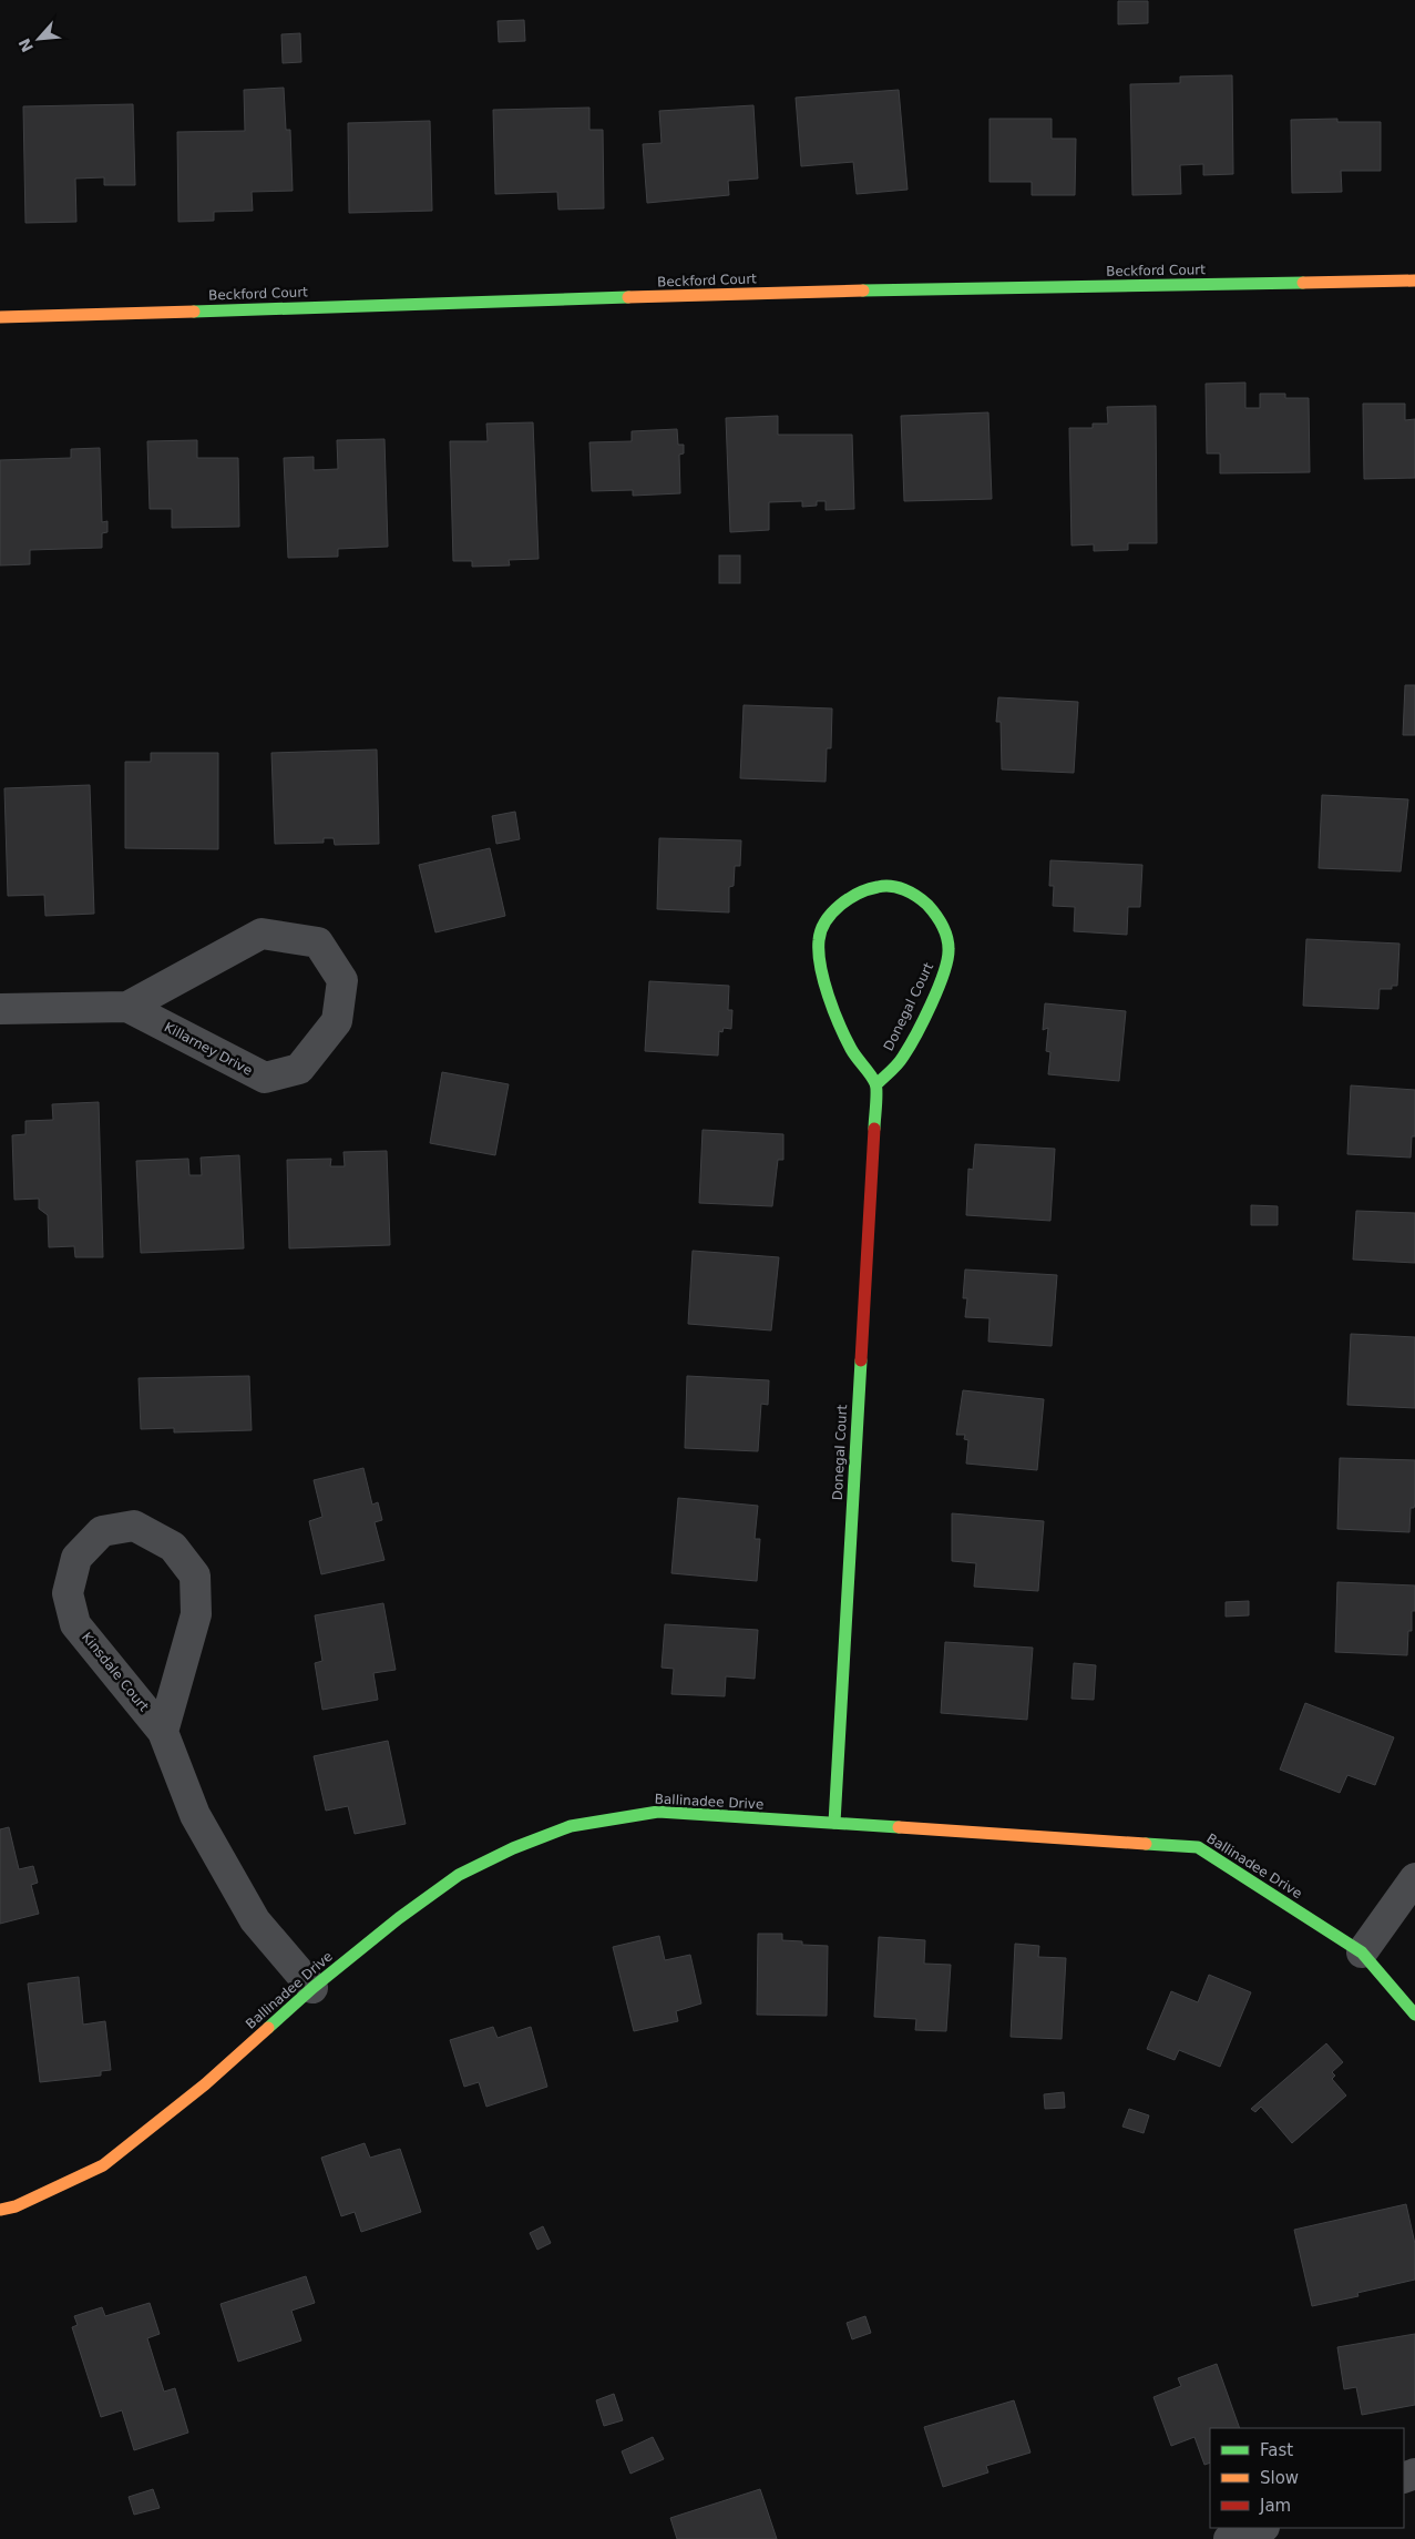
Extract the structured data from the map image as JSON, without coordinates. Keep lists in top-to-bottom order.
{
  "streets": {
    "street": [
      "Beckford Court",
      "Donegal Court",
      "Killarney Drive",
      "Kinsdale Court",
      "Ballinadee Drive"
    ]
  },
  "crossings": [
    ["Donegal Court", "Ballinadee Drive"],
    ["Kinsdale Court", "Ballinadee Drive"]
  ],
  "legend": ["Fast", "Slow", "Jam"],
  "north": "bottom left"
}
